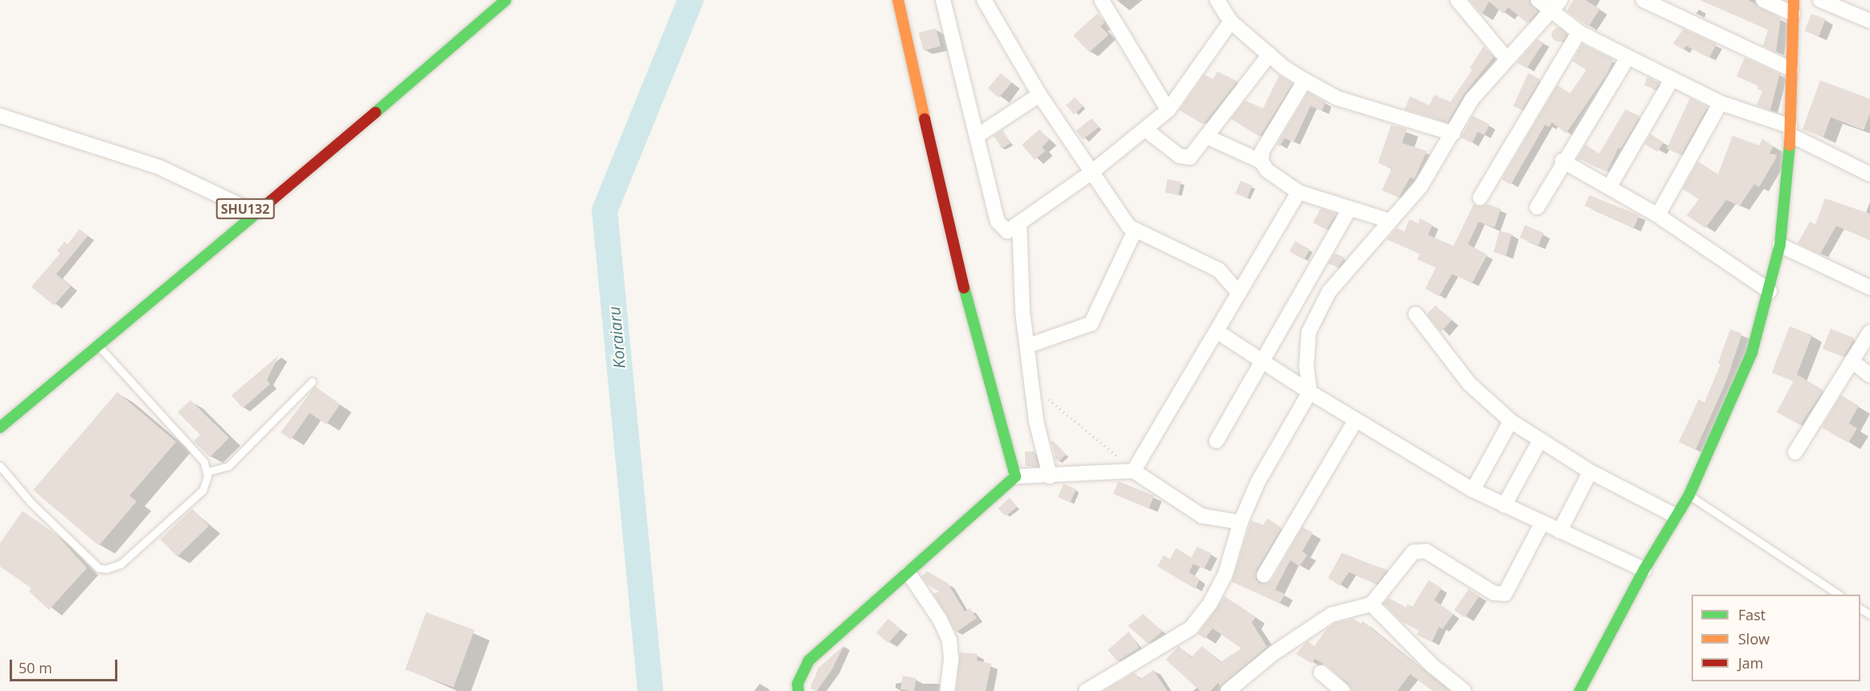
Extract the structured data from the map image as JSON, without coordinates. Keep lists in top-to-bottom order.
{
  "streets": {
    "street": ["SHU132"]
  },
  "water": ["Koraiaru"],
  "legend": ["Fast", "Slow", "Jam"],
  "scale_bar": "50 m"
}
